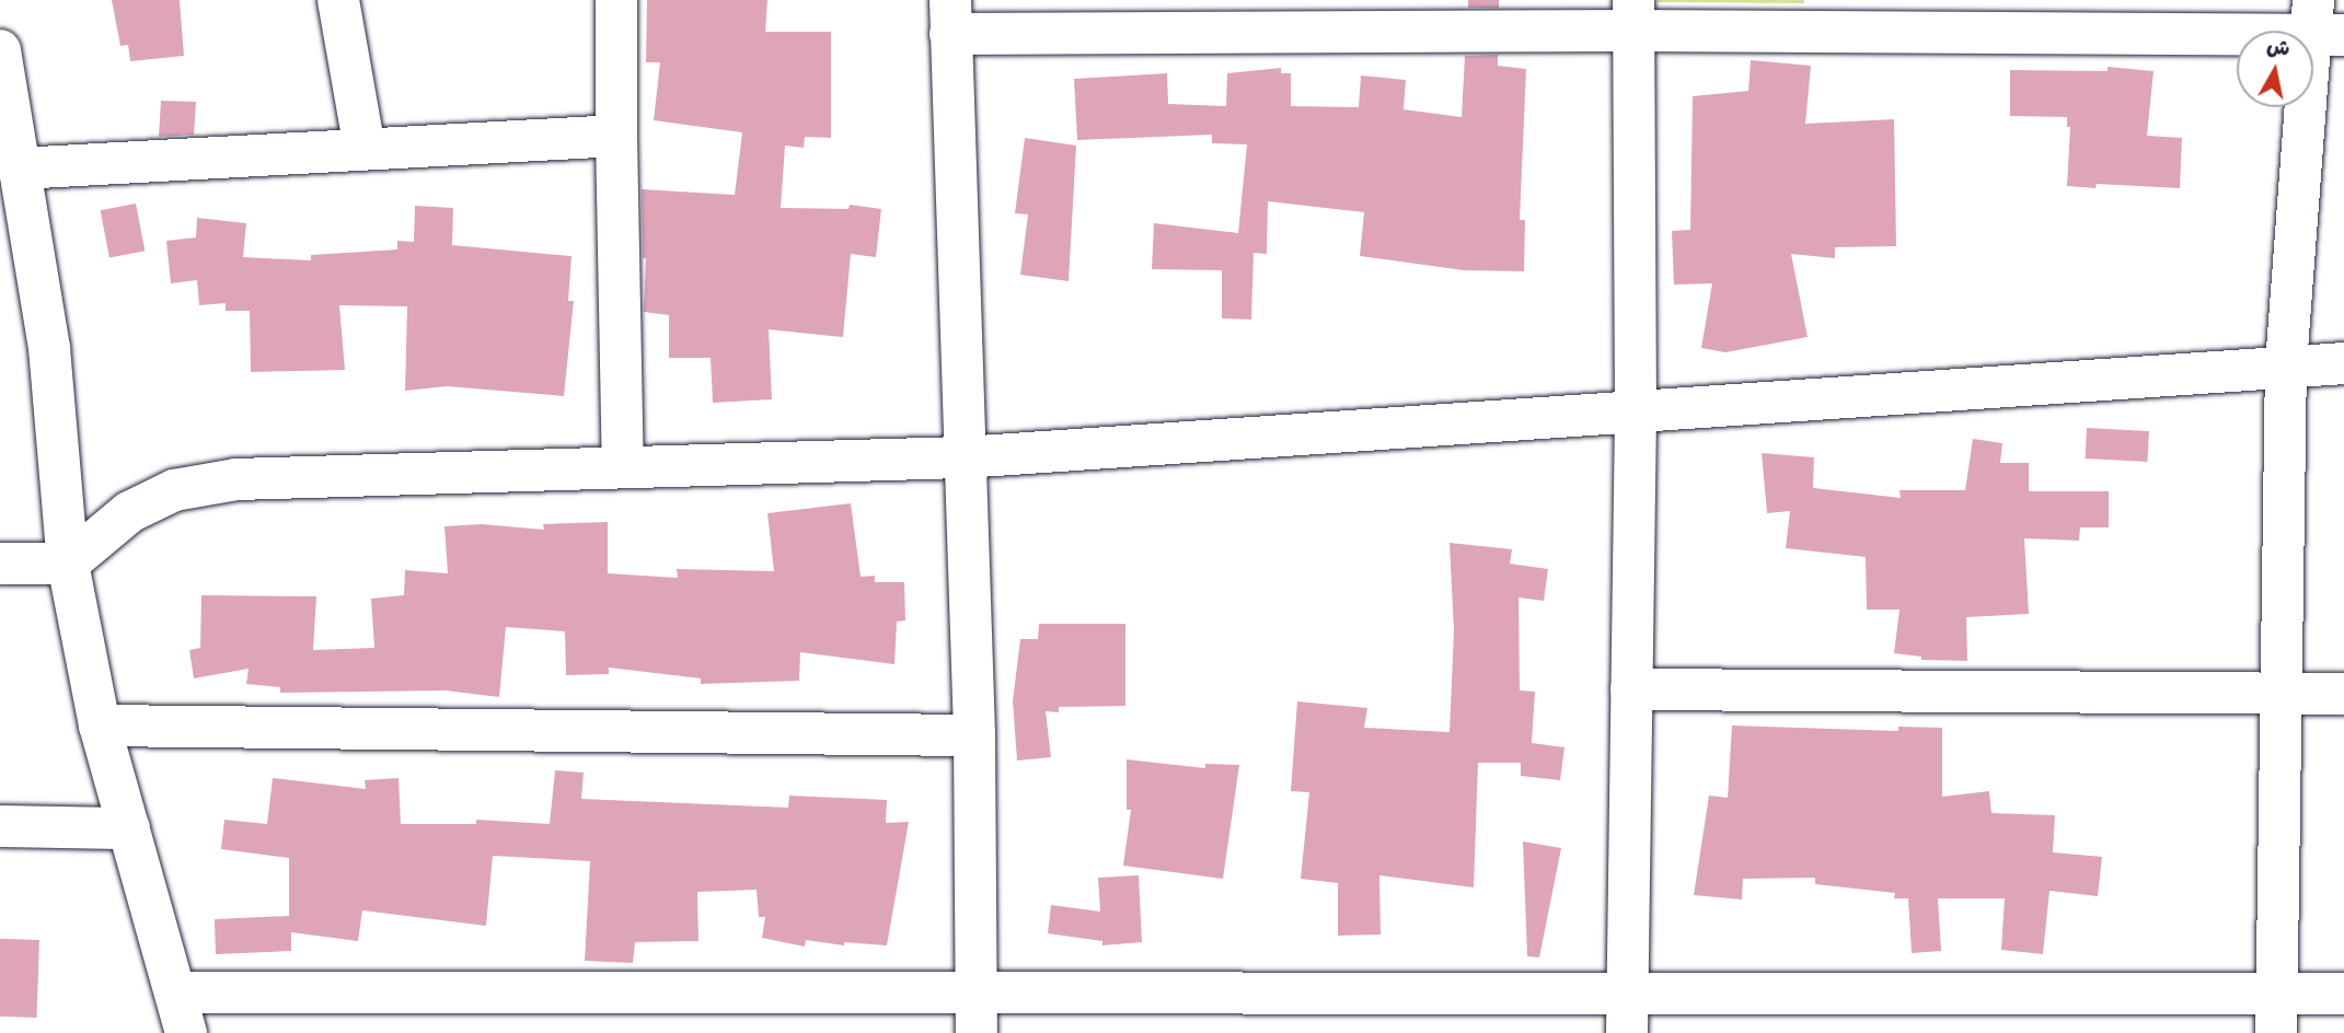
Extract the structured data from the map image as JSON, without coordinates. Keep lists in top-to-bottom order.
{
  "north": "top"
}
